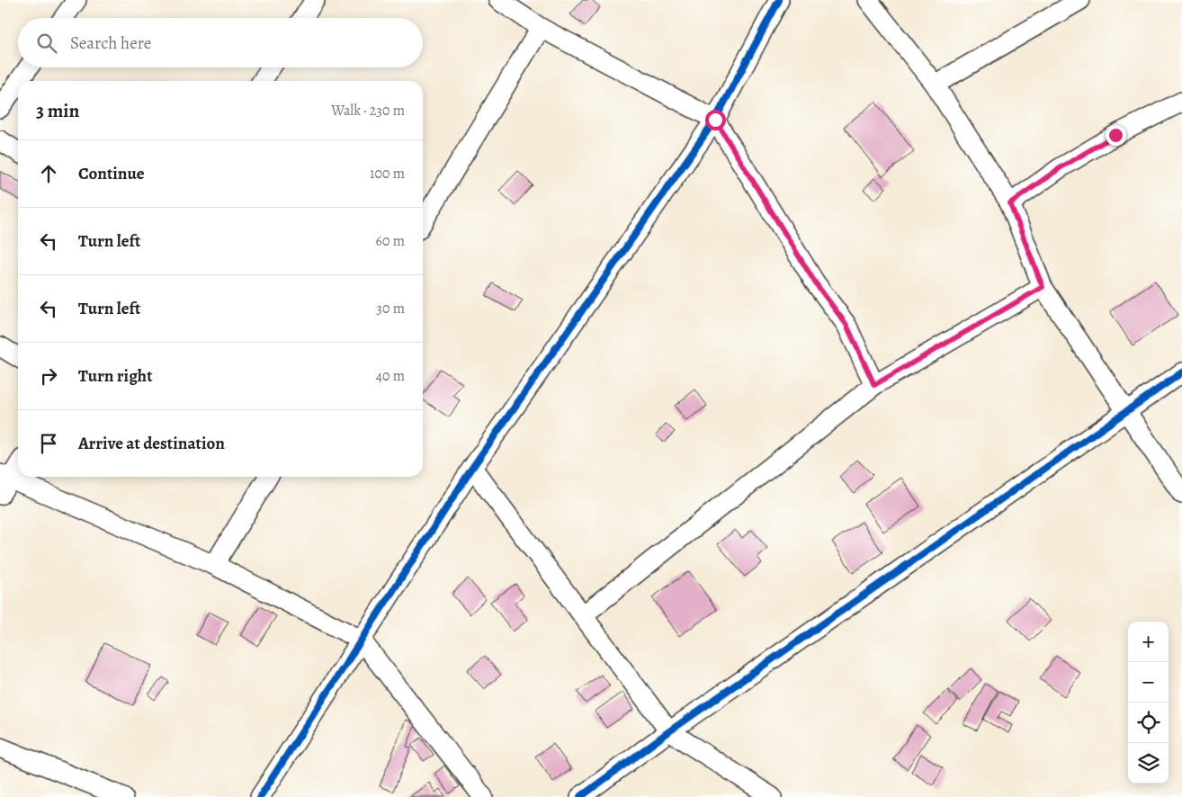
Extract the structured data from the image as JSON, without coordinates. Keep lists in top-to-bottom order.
{
  "page": {
    "search": "Search here",
    "heading": ["3 min", "Walk · 230 m"],
    "list": [
      ["Continue", "100 m"],
      ["Turn left", "60 m"],
      ["Turn left", "30 m"],
      ["Turn right", "40 m"],
      "Arrive at destination"
    ],
    "map_buttons": ["+", "−"]
  }
}
